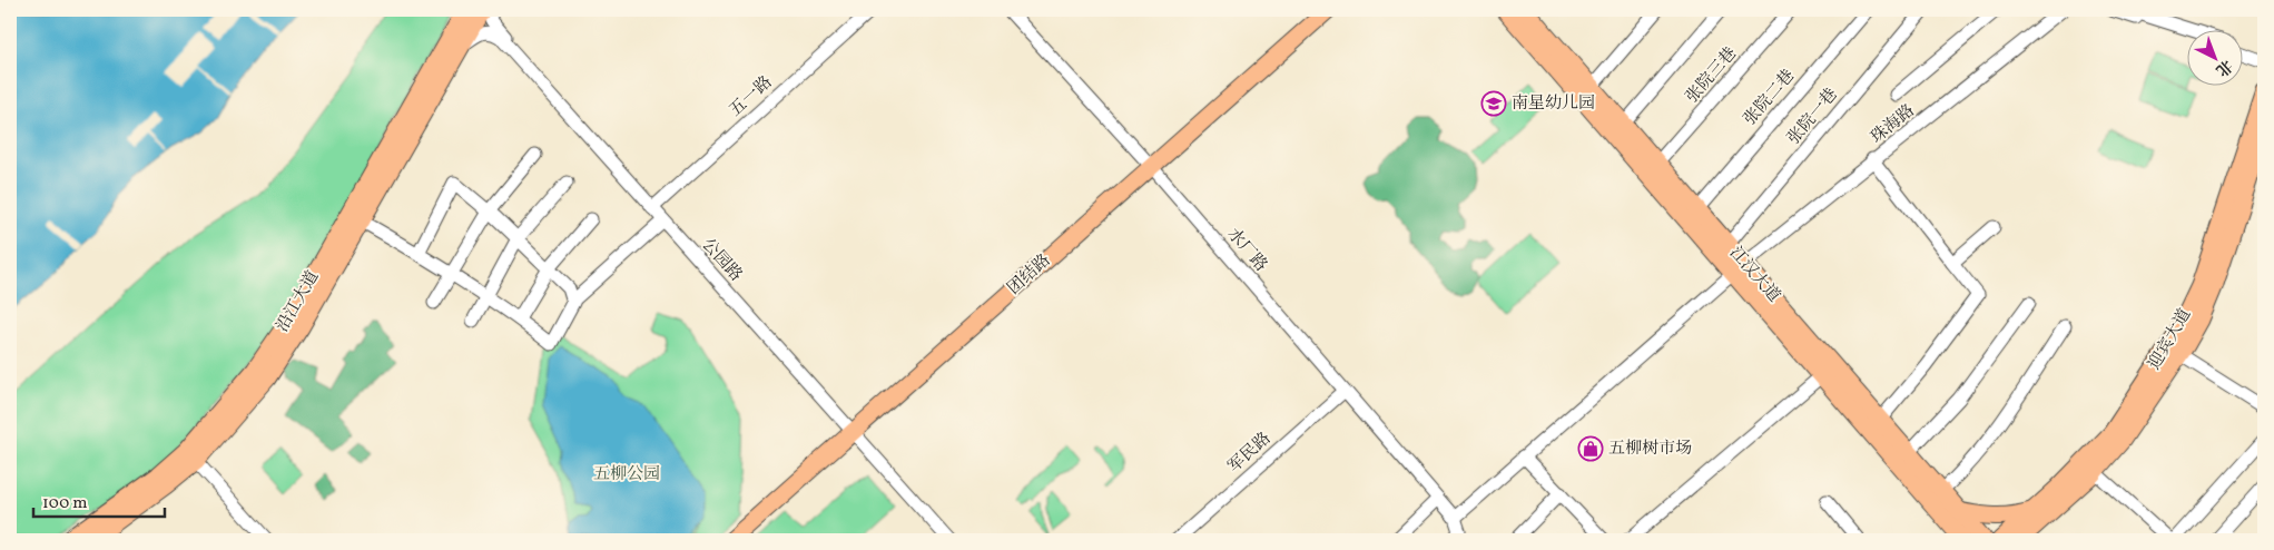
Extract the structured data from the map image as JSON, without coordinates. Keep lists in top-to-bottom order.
{
  "streets": {
    "main road": [
      "团结路",
      "江汉大道",
      "沿江大道",
      "迎宾大道"
    ],
    "street": [
      "张院三巷",
      "五一路",
      "张院二巷",
      "张院一巷",
      "珠海路",
      "水厂路",
      "公园路",
      "军民路"
    ]
  },
  "crossings": [
    ["张院三巷", "江汉大道"],
    ["五一路", "公园路"],
    ["张院二巷", "江汉大道"],
    ["张院一巷", "江汉大道"],
    ["珠海路", "水厂路"],
    ["珠海路", "江汉大道"],
    ["水厂路", "团结路"],
    ["水厂路", "军民路"],
    ["公园路", "团结路"],
    ["公园路", "沿江大道"]
  ],
  "parks": ["五柳公园"],
  "places": {
    "school or university": ["南星幼儿园"],
    "shop": ["五柳树市场"]
  },
  "scale_bar": "100 m",
  "north": "bottom right"
}
